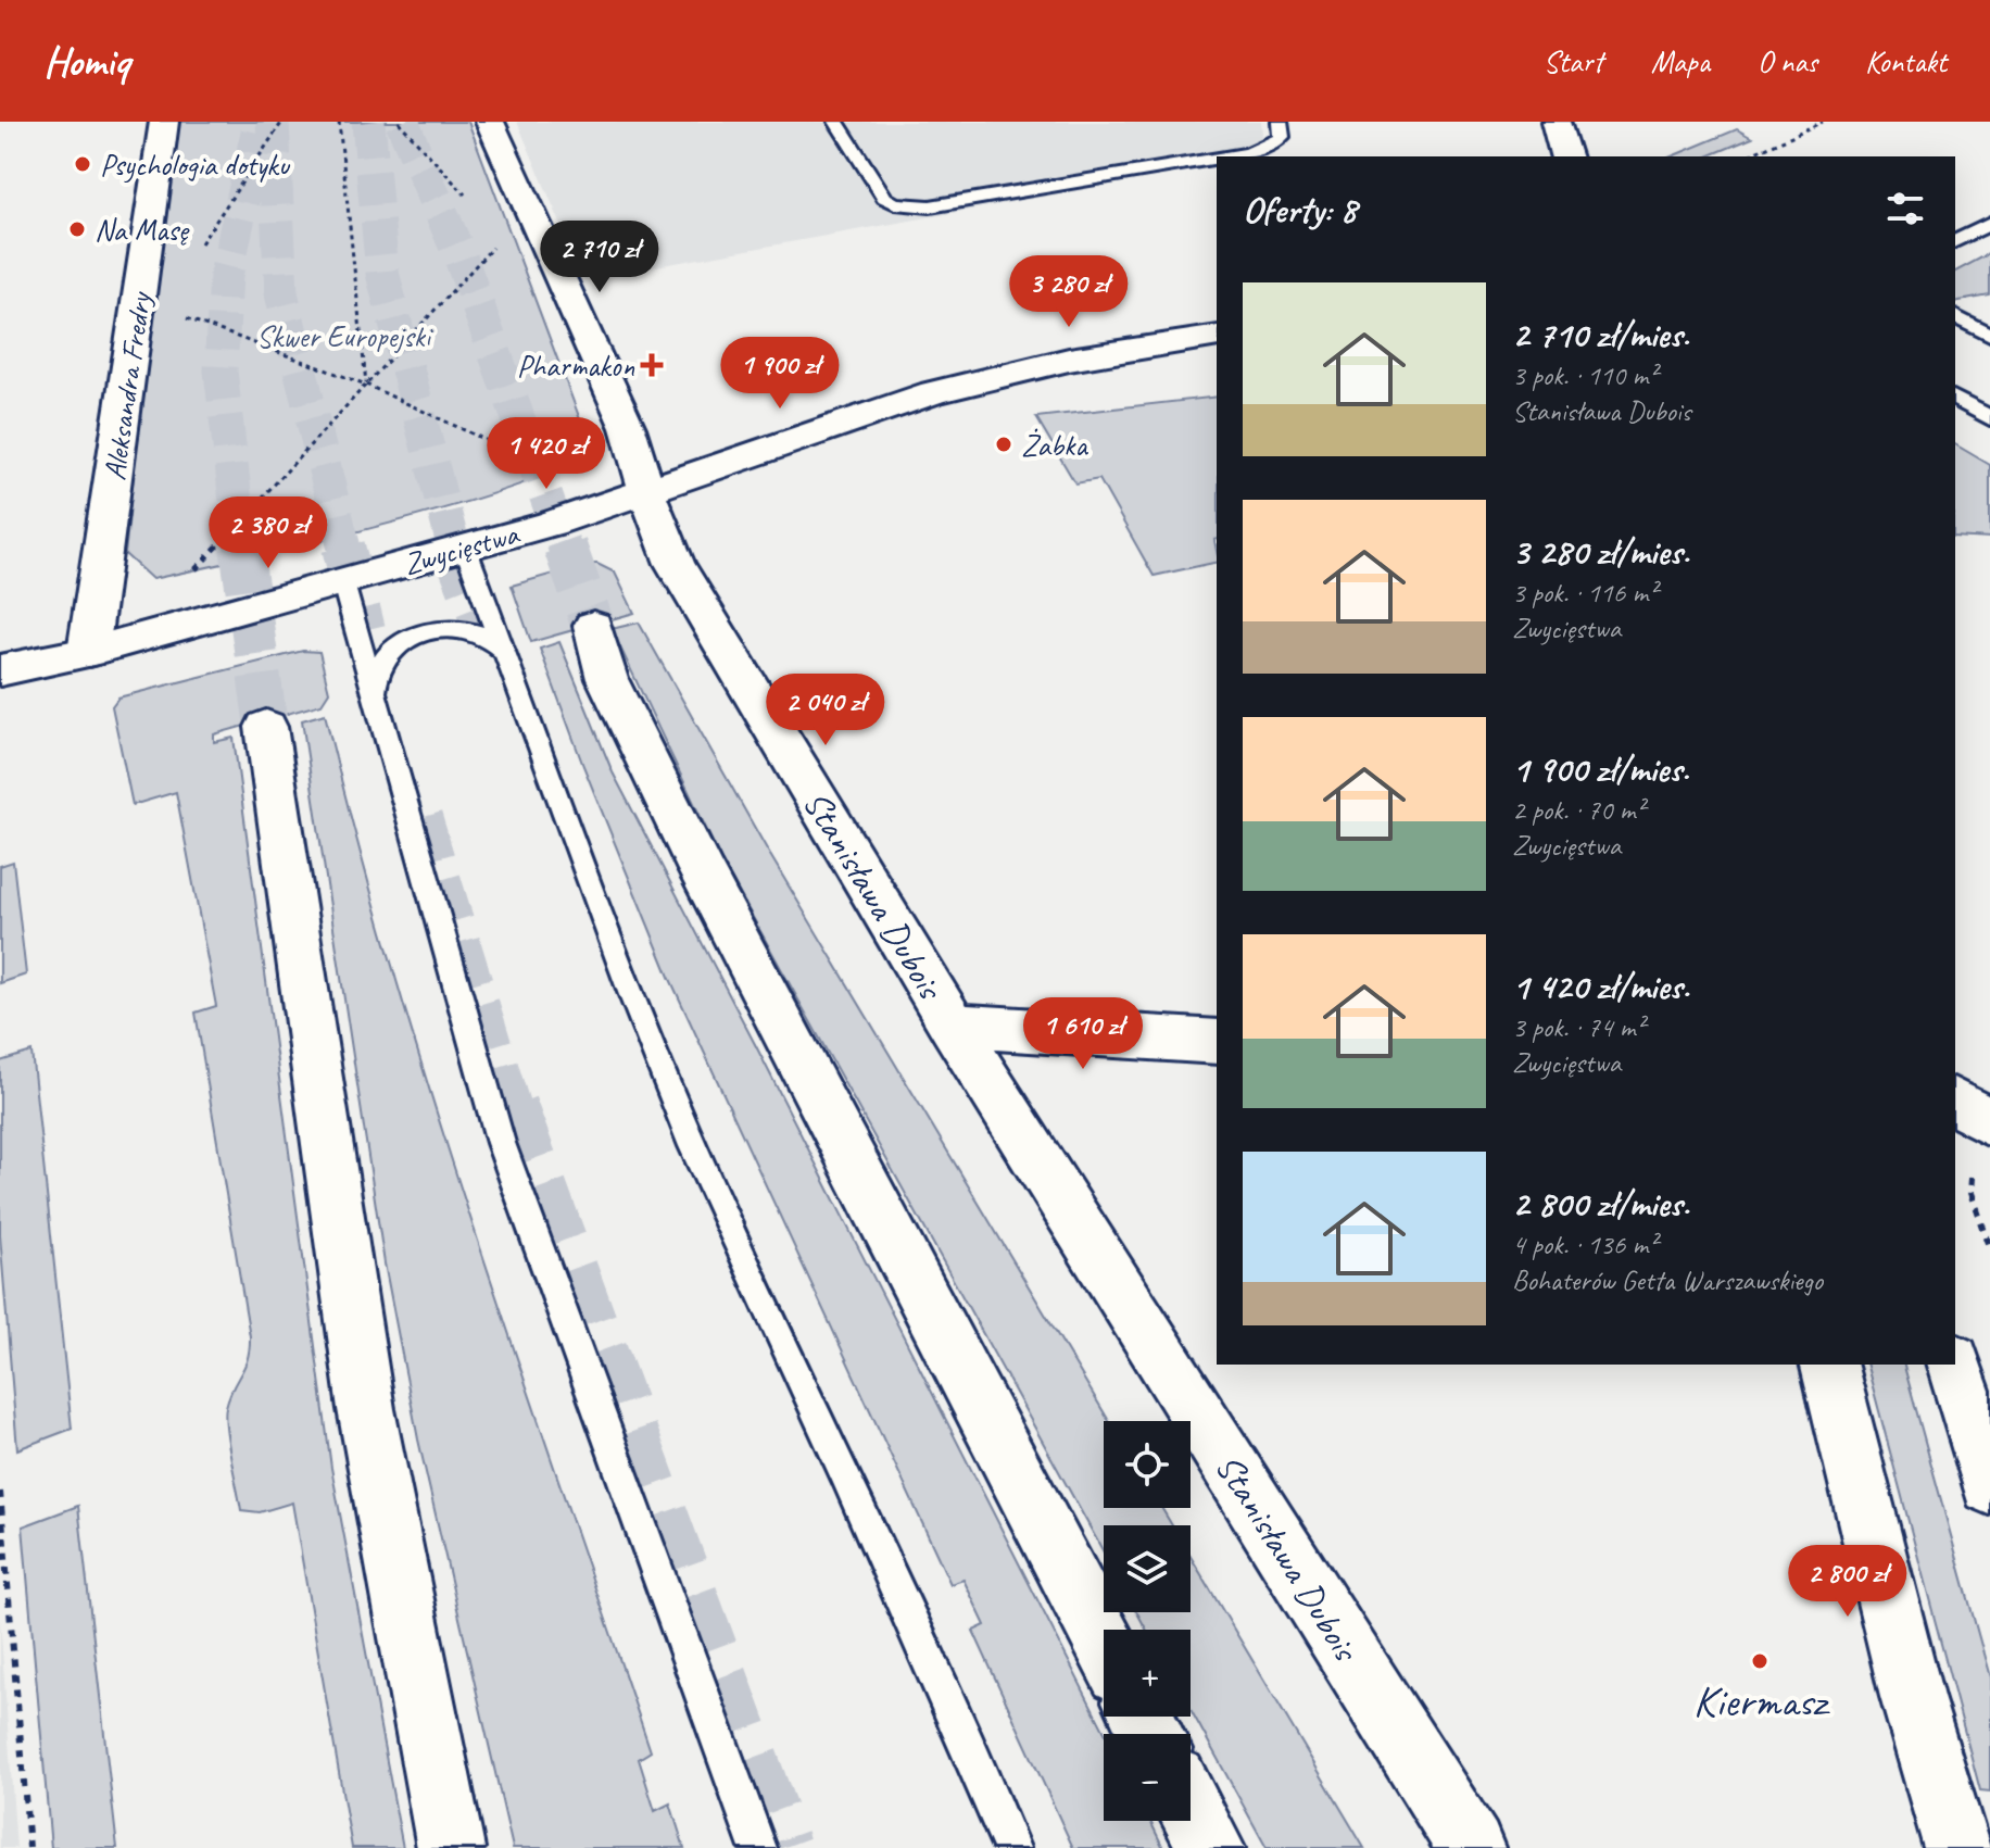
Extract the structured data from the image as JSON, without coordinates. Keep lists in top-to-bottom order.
{
  "streets": {
    "street": ["Aleksandra Fredry", "Zwycięstwa", "Stanisława Dubois"]
  },
  "crossings": [
    ["Aleksandra Fredry", "Zwycięstwa"],
    ["Zwycięstwa", "Stanisława Dubois"]
  ],
  "parks": ["Skwer Europejski"],
  "places": {
    "other": [
      "Psychologia dotyku",
      "Na Masę",
      "Żabka",
      "Kiermasz"
    ],
    "health": ["Pharmakon"]
  },
  "page": {
    "header": "Homiq",
    "nav": [
      "Start",
      "Mapa",
      "O nas",
      "Kontakt"
    ],
    "heading": "Oferty: 8",
    "price": [
      "2 710 zł",
      "3 280 zł",
      "1 900 zł",
      "1 420 zł",
      "2 380 zł",
      "2 040 zł",
      "1 610 zł",
      "2 800 zł"
    ],
    "list": [
      {
        "name": "2 710 zł/mies.",
        "note": "3 pok. · 110 m² · Stanisława Dubois"
      },
      {
        "name": "3 280 zł/mies.",
        "note": "3 pok. · 116 m² · Zwycięstwa"
      },
      {
        "name": "1 900 zł/mies.",
        "note": "2 pok. · 70 m² · Zwycięstwa"
      },
      {
        "name": "1 420 zł/mies.",
        "note": "3 pok. · 74 m² · Zwycięstwa"
      },
      {
        "name": "2 800 zł/mies.",
        "note": "4 pok. · 136 m² · Bohaterów Getta Warszawskiego"
      }
    ],
    "map_buttons": ["+", "−"]
  }
}
